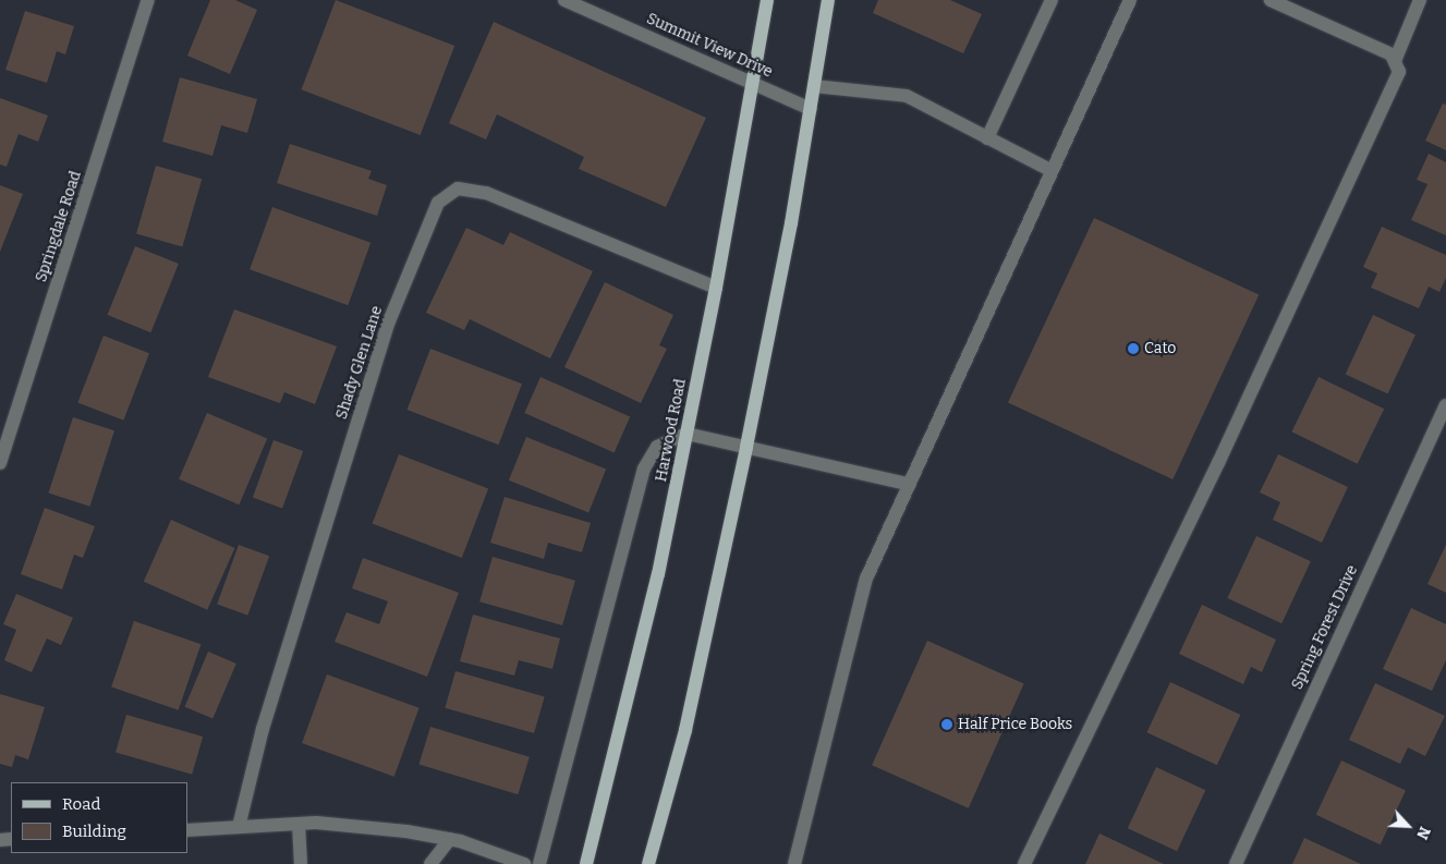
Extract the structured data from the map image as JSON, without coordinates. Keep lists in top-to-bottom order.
{
  "streets": {
    "main road": ["Harwood Road"],
    "street": [
      "Summit View Drive",
      "Springdale Road",
      "Shady Glen Lane",
      "Spring Forest Drive"
    ]
  },
  "crossings": [
    ["Summit View Drive", "Harwood Road"],
    ["Shady Glen Lane", "Harwood Road"]
  ],
  "places": ["Cato", "Half Price Books"],
  "legend": ["Road", "Building"],
  "north": "bottom right"
}
